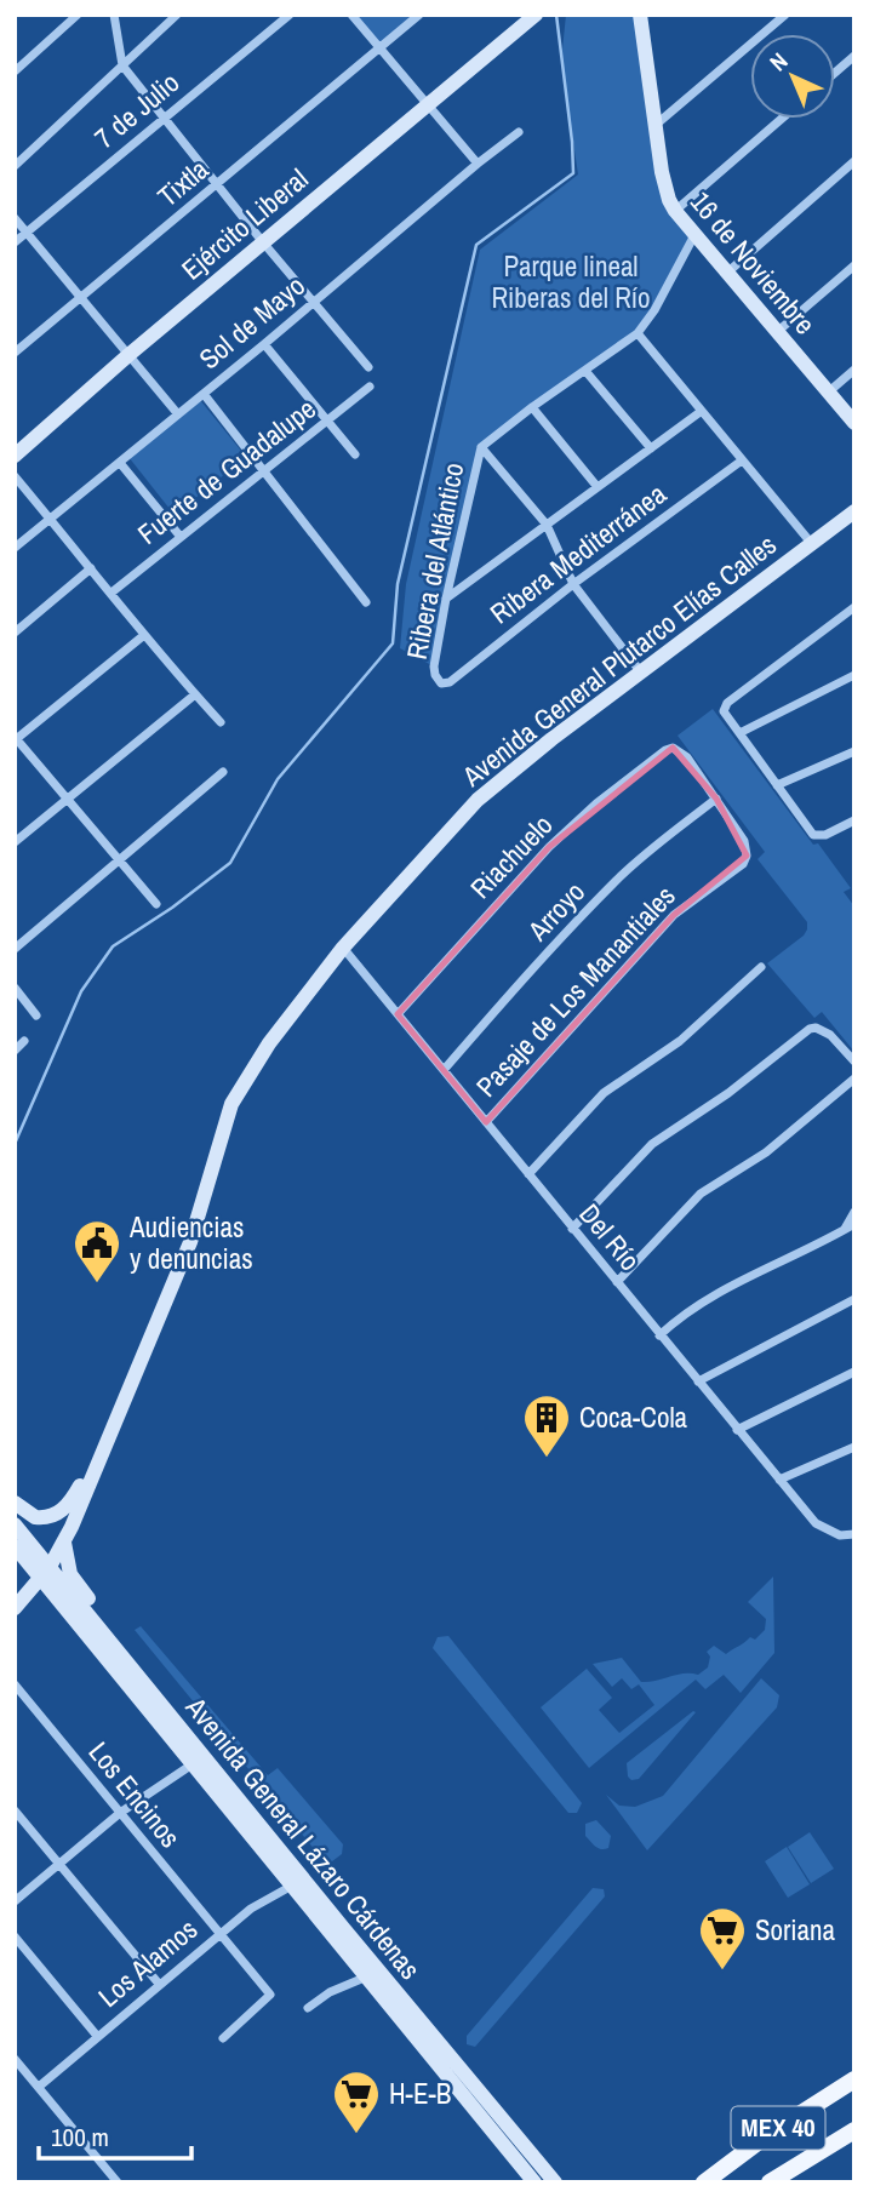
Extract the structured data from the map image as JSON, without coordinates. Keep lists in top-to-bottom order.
{
  "streets": {
    "main road": ["MEX 40"],
    "street": [
      "7 de Julio",
      "Tixtla",
      "Ejército Liberal",
      "16 de Noviembre",
      "Sol de Mayo",
      "Fuerte de Guadalupe",
      "Ribera Mediterránea",
      "Ribera del Atlántico",
      "Avenida General Plutarco Elías Calles",
      "Riachuelo",
      "Arroyo",
      "Pasaje de Los Manantiales",
      "Del Río",
      "Los Encinos",
      "Avenida General Lázaro Cárdenas",
      "Los Alamos"
    ]
  },
  "crossings": [
    ["16 de Noviembre", "Ribera del Atlántico"],
    ["Ribera Mediterránea", "Ribera del Atlántico"],
    ["Avenida General Plutarco Elías Calles", "Del Río"],
    ["Avenida General Plutarco Elías Calles", "Avenida General Lázaro Cárdenas"],
    ["Riachuelo", "Arroyo"],
    ["Riachuelo", "Pasaje de Los Manantiales"],
    ["Riachuelo", "Del Río"],
    ["Arroyo", "Pasaje de Los Manantiales"],
    ["Arroyo", "Del Río"],
    ["Pasaje de Los Manantiales", "Del Río"],
    ["Los Encinos", "Los Alamos"],
    ["Avenida General Lázaro Cárdenas", "Los Alamos"]
  ],
  "parks": ["Parque lineal Riberas del Río"],
  "places": {
    "public building": ["Audiencias y denuncias"],
    "building": ["Coca-Cola"],
    "supermarket": ["Soriana", "H-E-B"]
  },
  "scale_bar": "100 m",
  "north": "top left"
}
